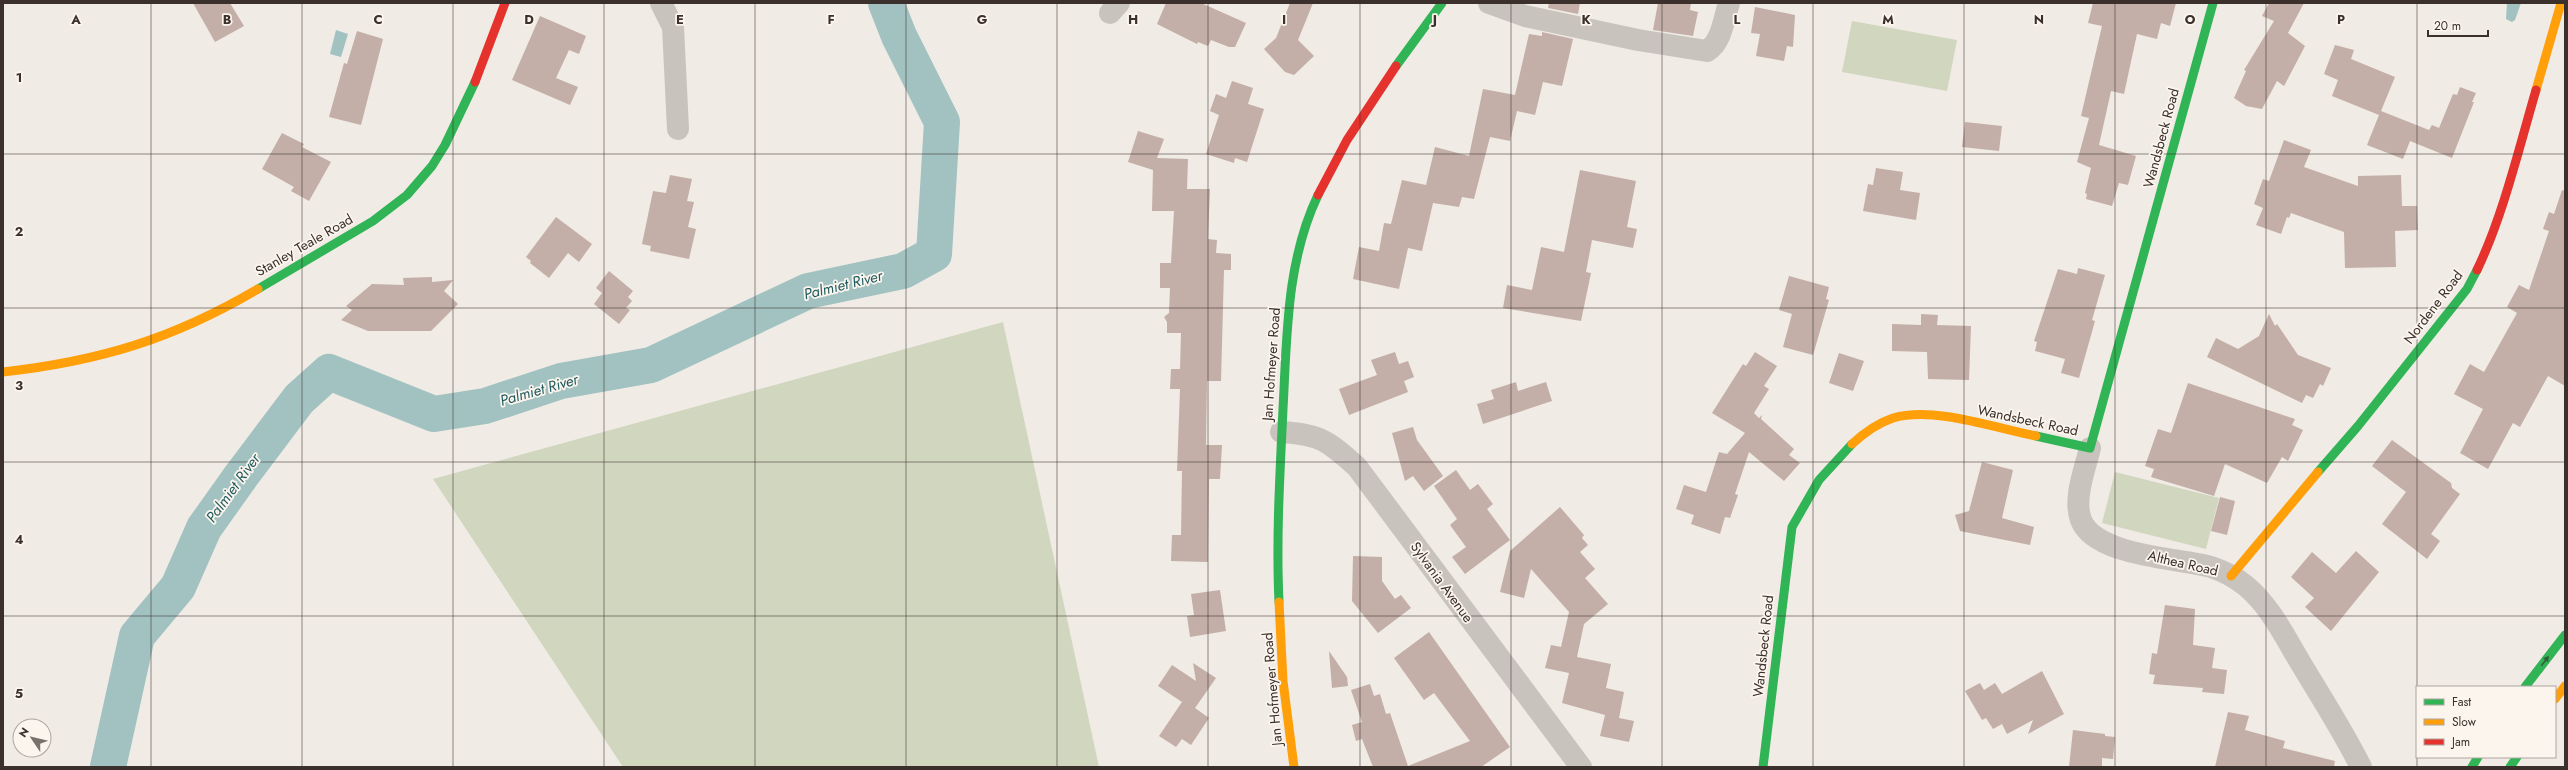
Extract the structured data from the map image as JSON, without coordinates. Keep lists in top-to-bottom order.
{
  "streets": {
    "main road": [
      "Wandsbeck Road",
      "Stanley Teale Road",
      "Nordene Road",
      "Jan Hofmeyer Road"
    ],
    "street": ["Althea Road", "Sylvania Avenue"]
  },
  "crossings": [
    ["Wandsbeck Road", "Althea Road"],
    ["Nordene Road", "Althea Road"],
    ["Jan Hofmeyer Road", "Sylvania Avenue"]
  ],
  "water": ["Palmiet River"],
  "legend": ["Fast", "Slow", "Jam"],
  "scale_bar": "20 m",
  "north": "top left",
  "grid": {
    "columns": [
      "A",
      "B",
      "C",
      "D",
      "E",
      "F",
      "G",
      "H",
      "I",
      "J",
      "K",
      "L",
      "M",
      "N",
      "O",
      "P"
    ],
    "rows": [
      "1",
      "2",
      "3",
      "4",
      "5"
    ]
  }
}
